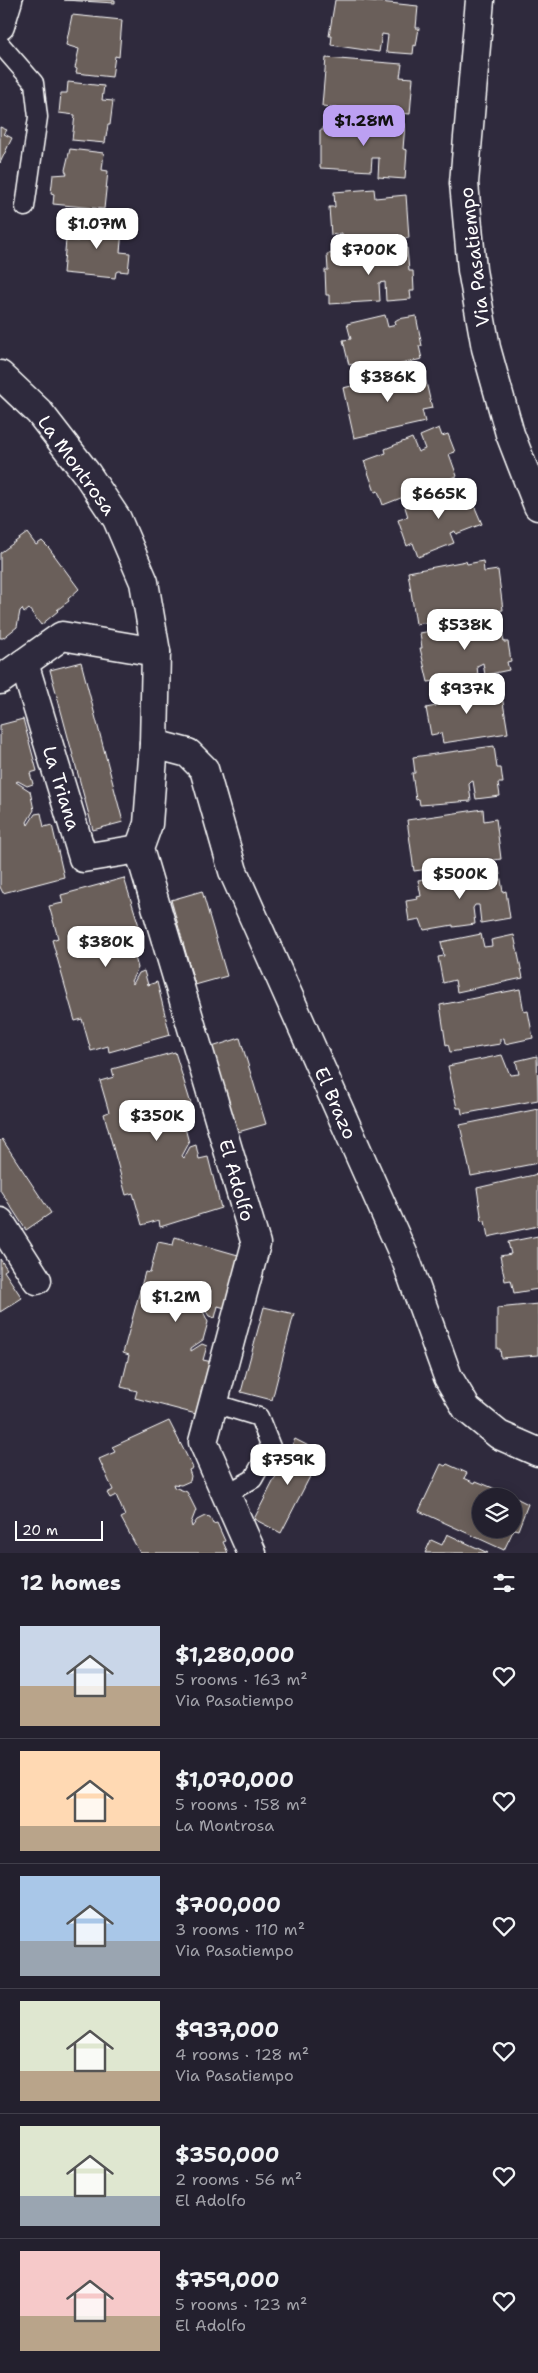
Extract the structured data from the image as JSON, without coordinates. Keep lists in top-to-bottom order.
{
  "streets": {
    "street": [
      "Via Pasatiempo",
      "La Montrosa",
      "La Triana",
      "El Brazo",
      "El Adolfo"
    ]
  },
  "crossings": [
    ["La Montrosa", "El Brazo"],
    ["La Triana", "El Adolfo"]
  ],
  "scale_bar": "20 m",
  "page": {
    "price": [
      "$1.28M",
      "$1.07M",
      "$700K",
      "$386K",
      "$665K",
      "$538K",
      "$937K",
      "$500K",
      "$380K",
      "$350K",
      "$1.2M",
      "$759K"
    ],
    "scale": "20 m",
    "heading": "12 homes",
    "list": [
      {
        "name": "$1,280,000",
        "note": "5 rooms · 163 m² · Via Pasatiempo"
      },
      {
        "name": "$1,070,000",
        "note": "5 rooms · 158 m² · La Montrosa"
      },
      {
        "name": "$700,000",
        "note": "3 rooms · 110 m² · Via Pasatiempo"
      },
      {
        "name": "$937,000",
        "note": "4 rooms · 128 m² · Via Pasatiempo"
      },
      {
        "name": "$350,000",
        "note": "2 rooms · 56 m² · El Adolfo"
      },
      {
        "name": "$759,000",
        "note": "5 rooms · 123 m² · El Adolfo"
      }
    ]
  }
}
